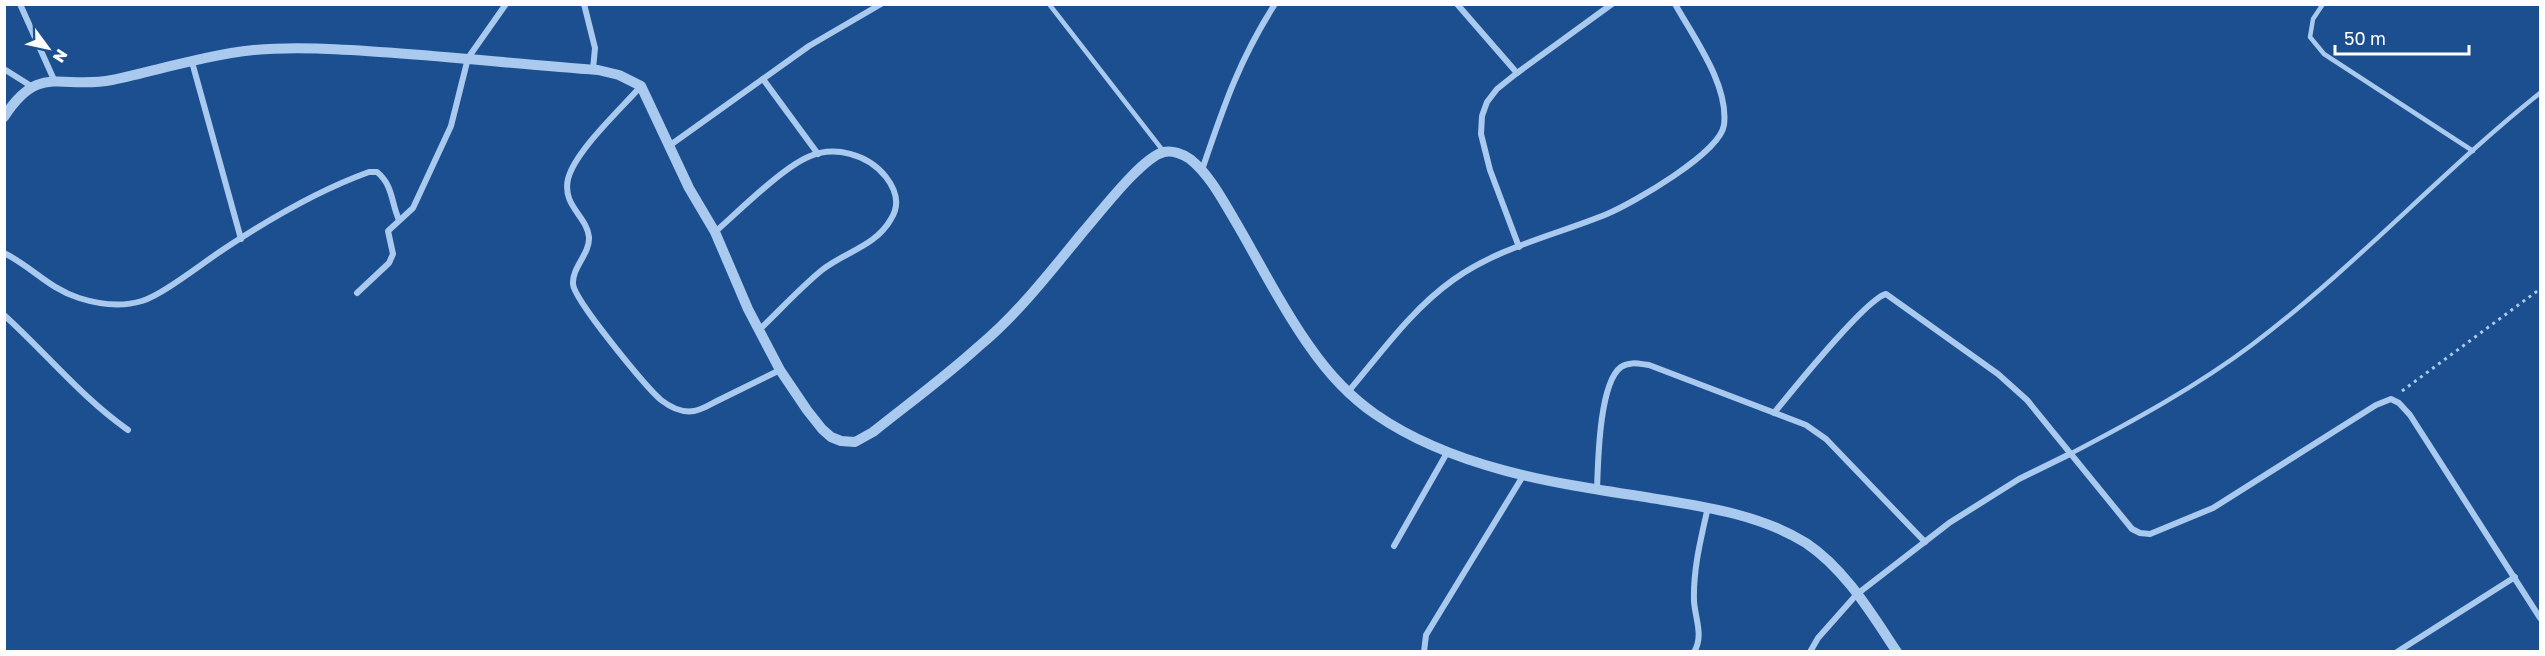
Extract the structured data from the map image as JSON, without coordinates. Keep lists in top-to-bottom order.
{
  "scale_bar": "50 m",
  "north": "bottom right"
}
